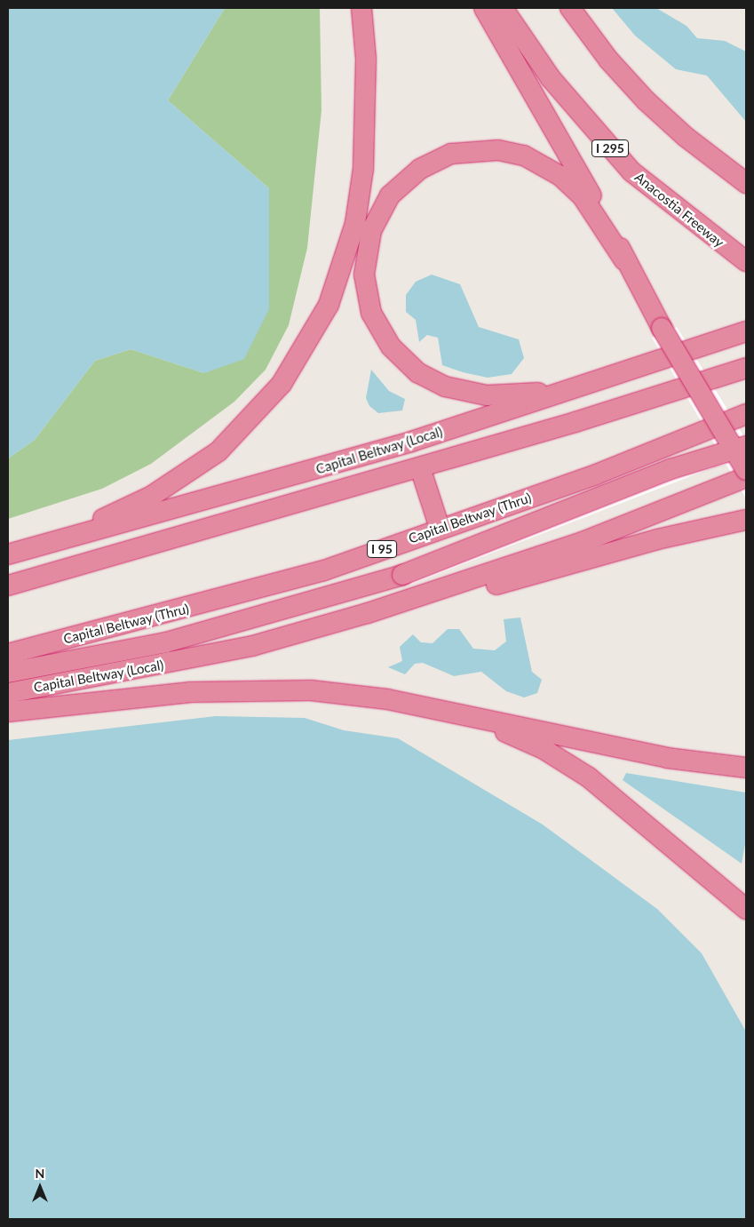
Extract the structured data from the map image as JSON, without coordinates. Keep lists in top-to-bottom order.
{
  "streets": {
    "highway": [
      "I 295",
      "Anacostia Freeway",
      "Capital Beltway (Local)",
      "Capital Beltway (Thru)",
      "I 95"
    ]
  },
  "north": "top"
}
